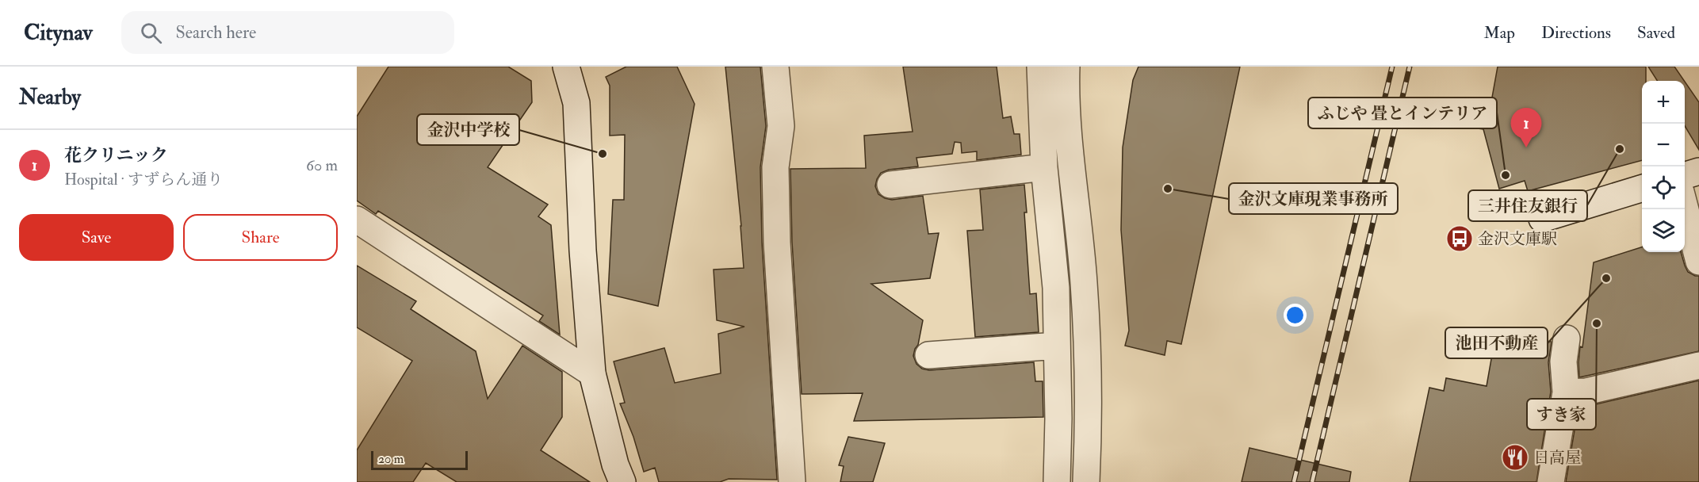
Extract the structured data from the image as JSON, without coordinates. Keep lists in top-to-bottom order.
{
  "places": {
    "other": [
      "三井住友銀行",
      "金沢中学校",
      "ふじや 畳とインテリア",
      "金沢文庫現業事務所",
      "池田不動産",
      "すき家"
    ],
    "bus stop": ["金沢文庫駅"],
    "restaurant": ["日高屋"]
  },
  "scale_bar": "20 m",
  "page": {
    "header": "Citynav",
    "search": "Search here",
    "nav": ["Map", "Directions", "Saved"],
    "heading": "Nearby",
    "map_buttons": ["+", "−"],
    "pins": "1",
    "list": [
      {
        "mark": "1",
        "name": "花クリニック",
        "note": "Hospital · すずらん通り",
        "value": "60 m"
      }
    ],
    "buttons": ["Save", "Share"],
    "scale": "20 m"
  }
}
